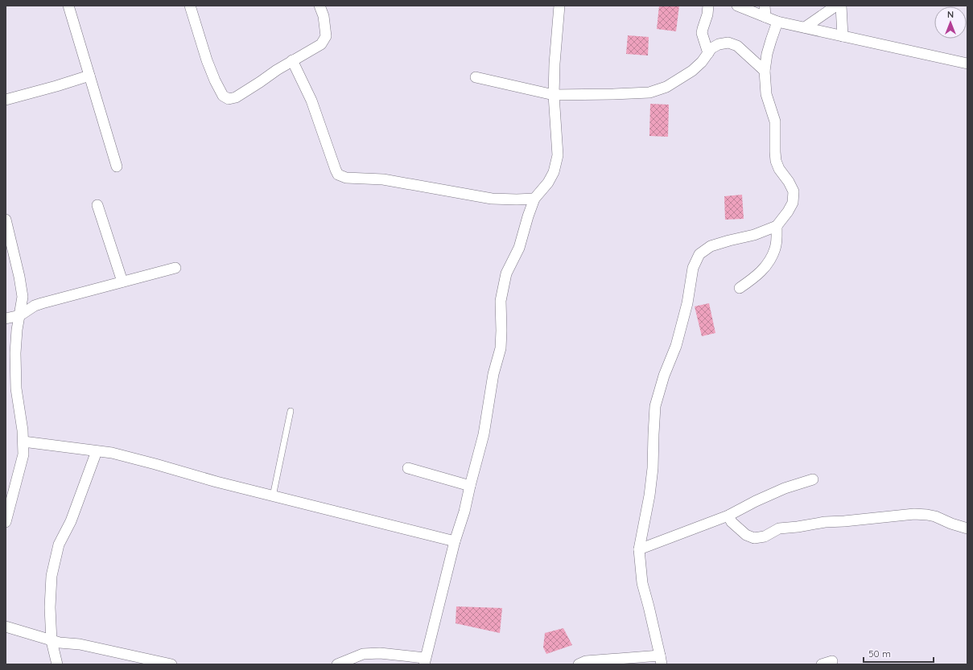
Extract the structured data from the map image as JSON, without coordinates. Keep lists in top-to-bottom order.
{
  "scale_bar": "50 m",
  "north": "top"
}
